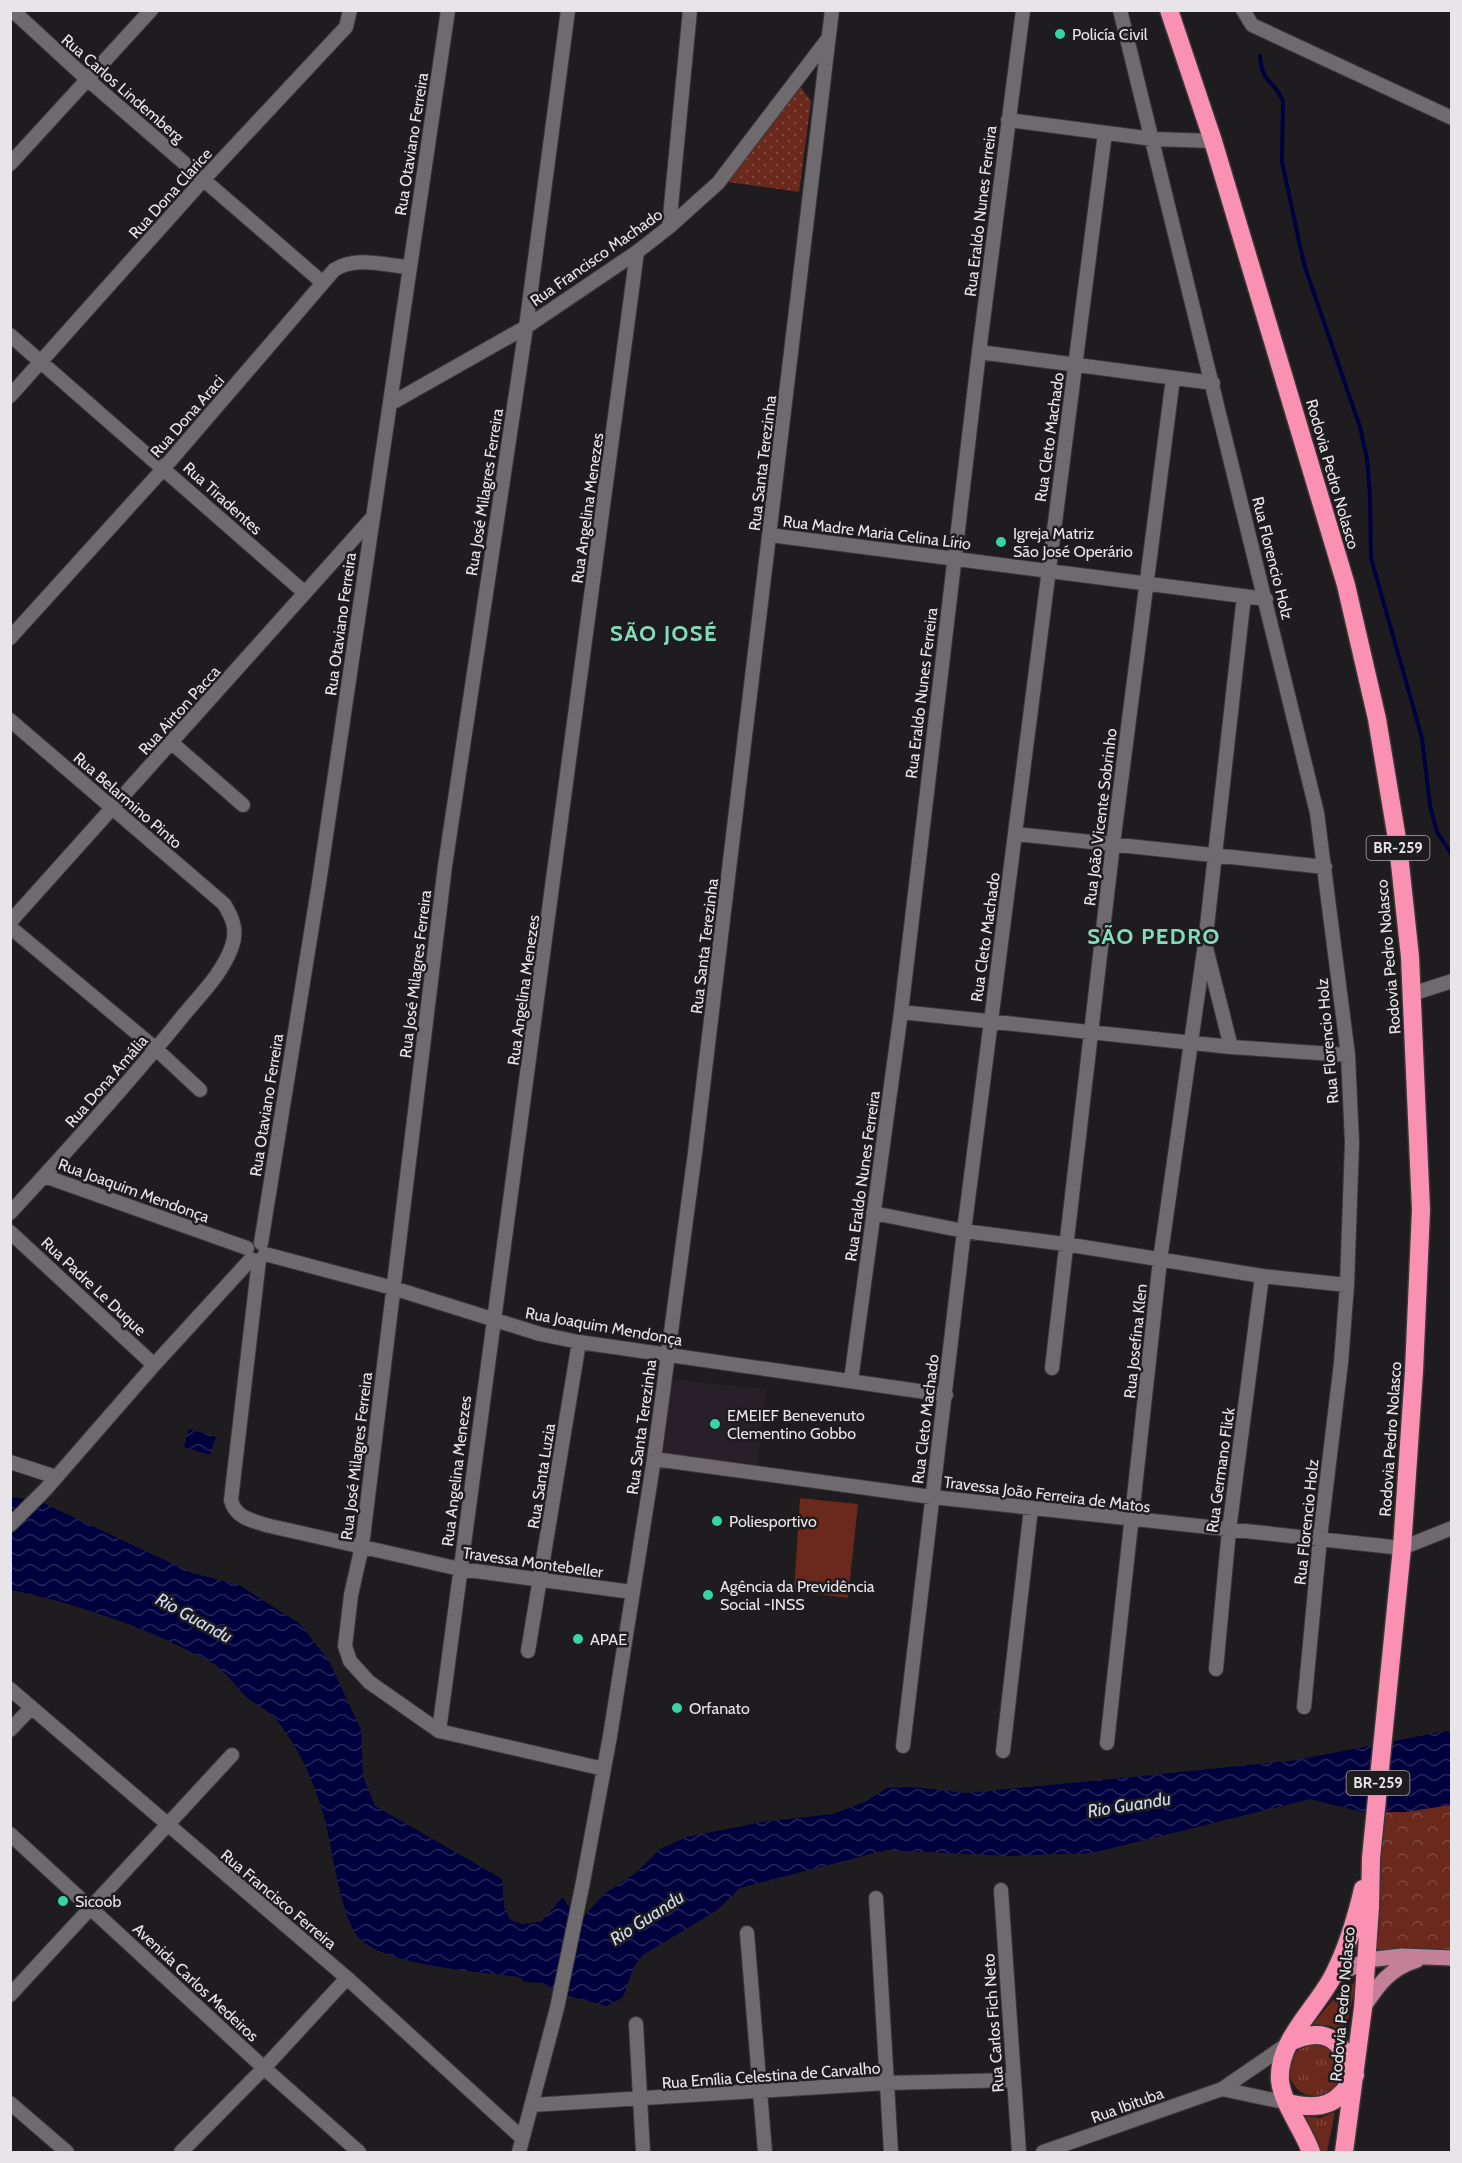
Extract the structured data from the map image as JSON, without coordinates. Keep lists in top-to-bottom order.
{
  "streets": {
    "highway": ["Rodovia Pedro Nolasco", "BR-259"],
    "street": [
      "Rua Carlos Lindemberg",
      "Rua Otaviano Ferreira",
      "Rua Dona Clarice",
      "Rua Eraldo Nunes Ferreira",
      "Rua Francisco Machado",
      "Rua Dona Araci",
      "Rua Cleto Machado",
      "Rua Santa Terezinha",
      "Rua José Milagres Ferreira",
      "Rua Tiradentes",
      "Rua Angelina Menezes",
      "Rua Madre Maria Celina Lírio",
      "Rua Florencio Holz",
      "Rua Airton Pacca",
      "Rua Belarmino Pinto",
      "Rua João Vicente Sobrinho",
      "Rua Dona Amália",
      "Rua Joaquim Mendonça",
      "Rua Padre Le Duque",
      "Rua Josefina Klen",
      "Rua Germano Flick",
      "Rua Santa Luzia",
      "Travessa João Ferreira de Matos",
      "Travessa Montebeller",
      "Rua Francisco Ferreira",
      "Avenida Carlos Medeiros",
      "Rua Carlos Fich Neto",
      "Rua Emília Celestina de Carvalho",
      "Rua Ibituba"
    ]
  },
  "crossings": [
    ["Rua Carlos Lindemberg", "Rua Dona Clarice"],
    ["Rua Carlos Lindemberg", "Rua Dona Araci"],
    ["Rua Otaviano Ferreira", "Rua Francisco Machado"],
    ["Rua Otaviano Ferreira", "Rua Dona Araci"],
    ["Rua Otaviano Ferreira", "Rua Airton Pacca"],
    ["Rua Otaviano Ferreira", "Rua Joaquim Mendonça"],
    ["Rua Otaviano Ferreira", "Travessa Montebeller"],
    ["Rua Dona Clarice", "Rua Tiradentes"],
    ["Rua Eraldo Nunes Ferreira", "Rua Madre Maria Celina Lírio"],
    ["Rua Eraldo Nunes Ferreira", "Rua Joaquim Mendonça"],
    ["Rua Francisco Machado", "Rua Santa Terezinha"],
    ["Rua Francisco Machado", "Rua José Milagres Ferreira"],
    ["Rua Francisco Machado", "Rua Angelina Menezes"],
    ["Rua Dona Araci", "Rua Tiradentes"],
    ["Rua Cleto Machado", "Rua Madre Maria Celina Lírio"],
    ["Rua Cleto Machado", "Rua Joaquim Mendonça"],
    ["Rua Cleto Machado", "Travessa João Ferreira de Matos"],
    ["Rua Santa Terezinha", "Rua José Milagres Ferreira"],
    ["Rua Santa Terezinha", "Rua Madre Maria Celina Lírio"],
    ["Rua Santa Terezinha", "Rua Joaquim Mendonça"],
    ["Rua Santa Terezinha", "Travessa João Ferreira de Matos"],
    ["Rua Santa Terezinha", "Travessa Montebeller"],
    ["Rua Santa Terezinha", "Rua Francisco Ferreira"],
    ["Rua Santa Terezinha", "Rua Emília Celestina de Carvalho"],
    ["Rodovia Pedro Nolasco", "Travessa João Ferreira de Matos"],
    ["Rodovia Pedro Nolasco", "Rua Ibituba"],
    ["Rua José Milagres Ferreira", "Rua Angelina Menezes"],
    ["Rua José Milagres Ferreira", "Rua Joaquim Mendonça"],
    ["Rua José Milagres Ferreira", "Travessa Montebeller"],
    ["Rua Tiradentes", "Rua Airton Pacca"],
    ["Rua Angelina Menezes", "Rua Joaquim Mendonça"],
    ["Rua Angelina Menezes", "Travessa Montebeller"],
    ["Rua Madre Maria Celina Lírio", "Rua Florencio Holz"],
    ["Rua Madre Maria Celina Lírio", "Rua João Vicente Sobrinho"],
    ["Rua Madre Maria Celina Lírio", "Rua Josefina Klen"],
    ["Rua Florencio Holz", "Travessa João Ferreira de Matos"],
    ["Rua Airton Pacca", "Rua Belarmino Pinto"],
    ["Rua Belarmino Pinto", "Rua Dona Amália"],
    ["Rua Dona Amália", "Rua Joaquim Mendonça"],
    ["Rua Joaquim Mendonça", "Rua Santa Luzia"],
    ["Rua Josefina Klen", "Travessa João Ferreira de Matos"],
    ["Rua Germano Flick", "Travessa João Ferreira de Matos"],
    ["Rua Santa Luzia", "Travessa Montebeller"],
    ["Rua Carlos Fich Neto", "Rua Emília Celestina de Carvalho"]
  ],
  "districts": ["SÃO JOSÉ", "SÃO PEDRO"],
  "water": ["Rio Guandu"],
  "places": [
    "Policía Civil",
    "Igreja Matriz São José Operário",
    "EMEIEF Benevenuto Clementino Gobbo",
    "Poliesportivo",
    "Agência da Previdência Social -INSS",
    "APAE",
    "Orfanato",
    "Sicoob"
  ]
}
